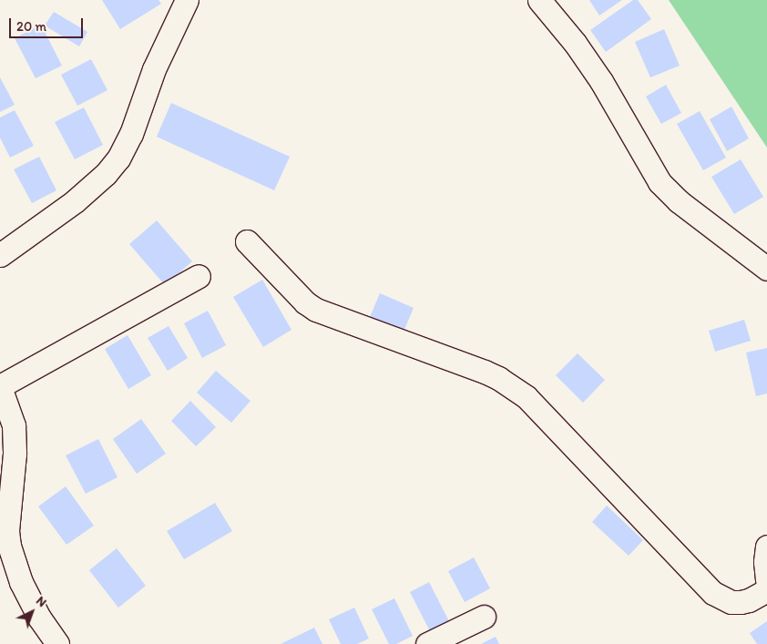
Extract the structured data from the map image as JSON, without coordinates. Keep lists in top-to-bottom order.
{
  "scale_bar": "20 m",
  "north": "top right"
}
